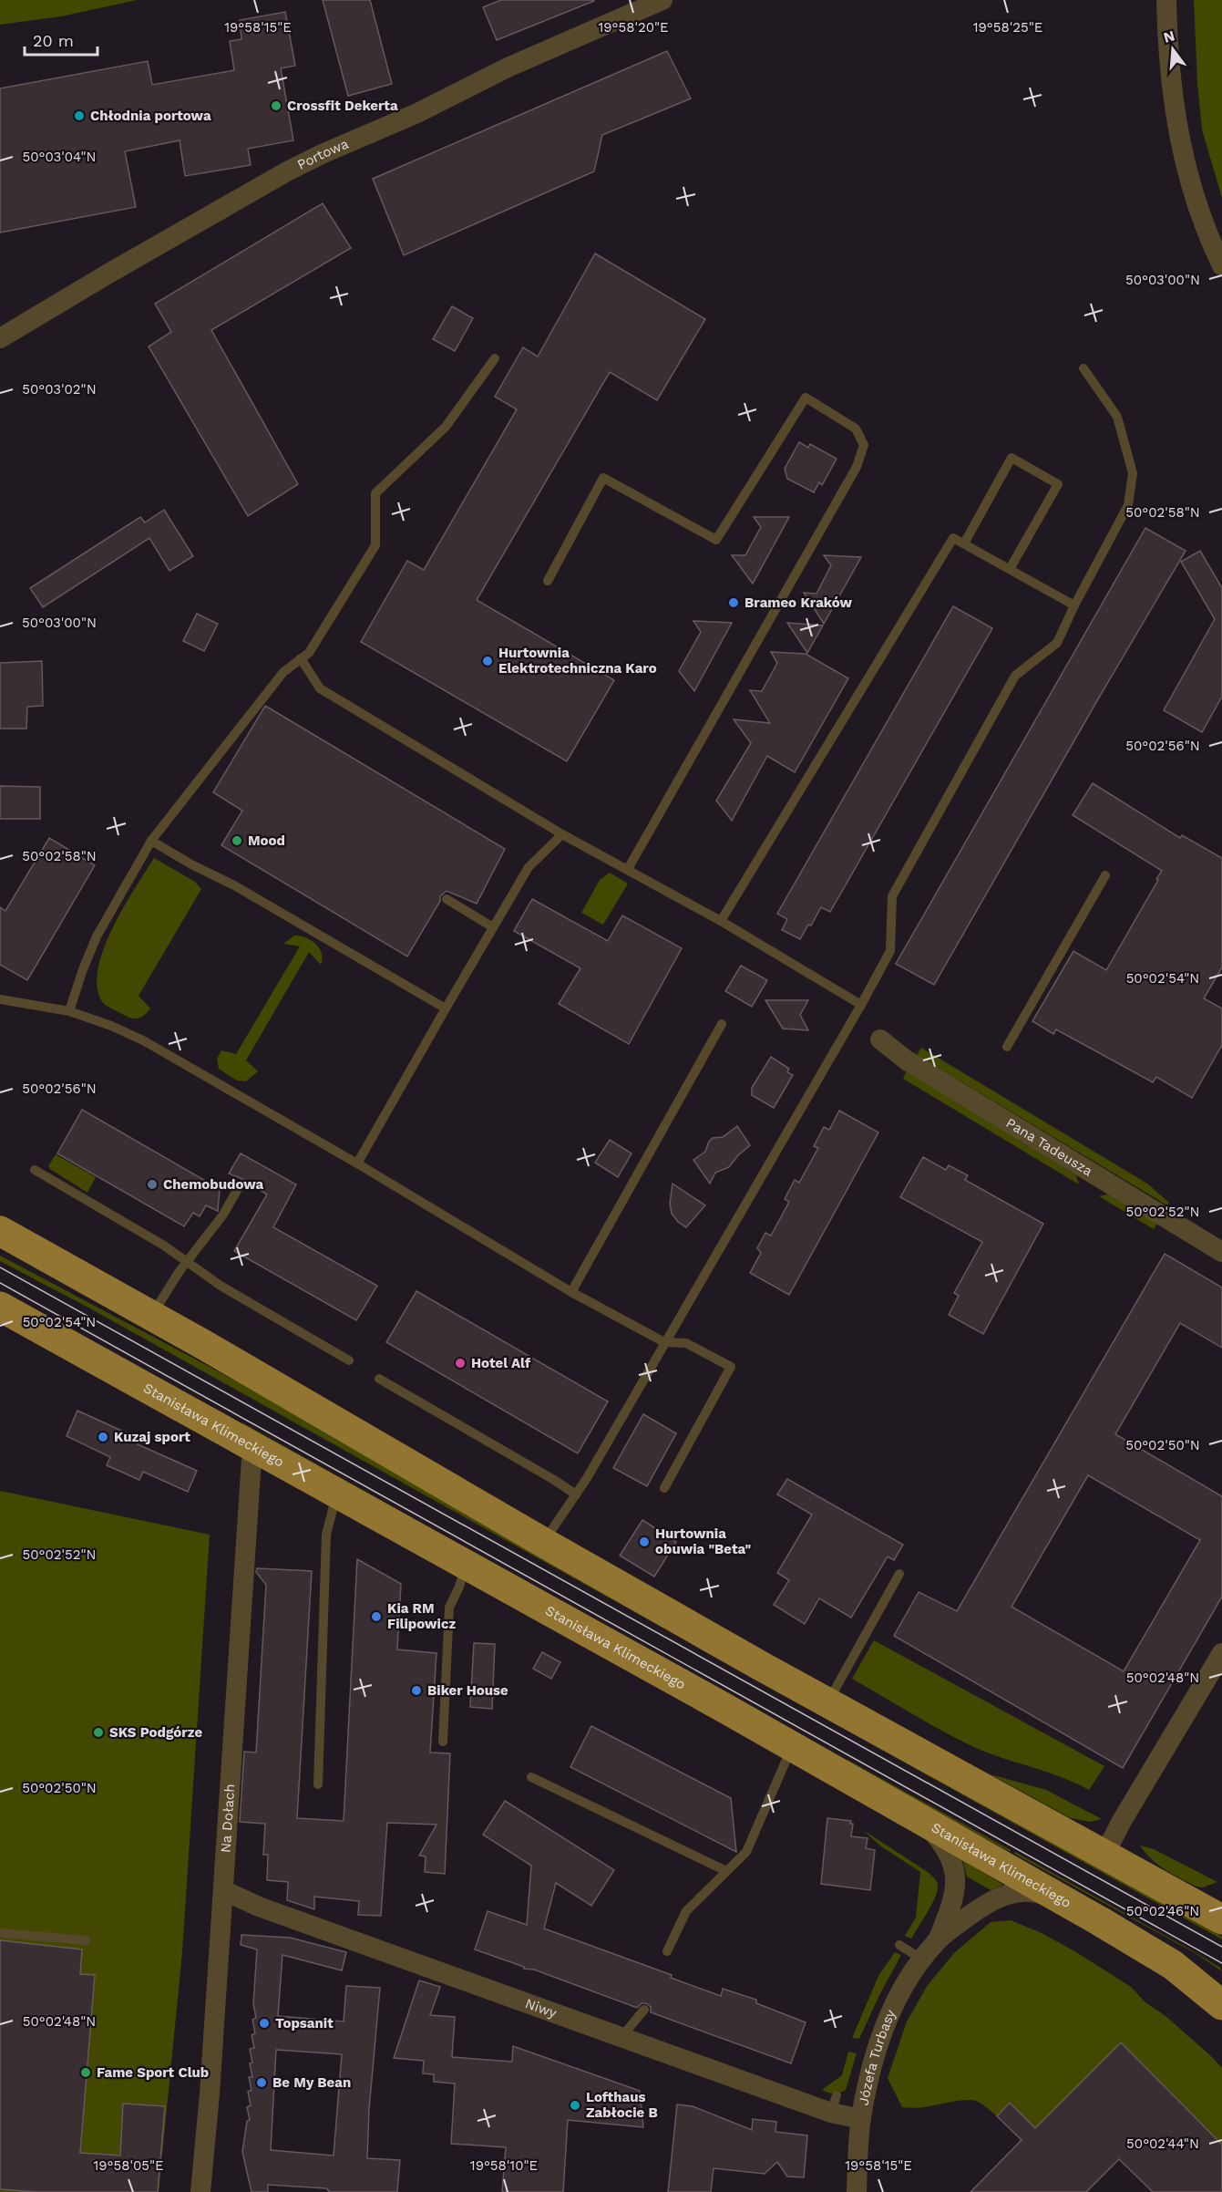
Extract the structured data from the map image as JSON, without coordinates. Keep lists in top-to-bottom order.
{
  "streets": {
    "main road": ["Stanisława Klimeckiego"],
    "street": [
      "Portowa",
      "Pana Tadeusza",
      "Na Dołach",
      "Niwy",
      "Józefa Turbasy"
    ]
  },
  "crossings": [
    ["Stanisława Klimeckiego", "Na Dołach"],
    ["Stanisława Klimeckiego", "Józefa Turbasy"],
    ["Na Dołach", "Niwy"],
    ["Niwy", "Józefa Turbasy"]
  ],
  "places": [
    "Crossfit Dekerta",
    "Chłodnia portowa",
    "Brameo Kraków",
    "Hurtownia Elektrotechniczna Karo",
    "Mood",
    "Chemobudowa",
    "Hotel Alf",
    "Kuzaj sport",
    "Hurtownia obuwia \"Beta\"",
    "Kia RM Filipowicz",
    "Biker House",
    "SKS Podgórze",
    "Topsanit",
    "Fame Sport Club",
    "Be My Bean",
    "Lofthaus Zabłocie B"
  ],
  "scale_bar": "20 m",
  "north": "top",
  "coordinates": [
    "19°58'15\"E",
    "19°58'20\"E",
    "19°58'25\"E",
    "50°03'04\"N",
    "50°03'00\"N",
    "50°03'02\"N",
    "50°02'58\"N",
    "50°02'56\"N",
    "50°02'54\"N",
    "50°02'52\"N",
    "50°02'50\"N",
    "50°02'48\"N",
    "50°02'46\"N",
    "50°02'44\"N",
    "19°58'05\"E",
    "19°58'10\"E"
  ]
}
